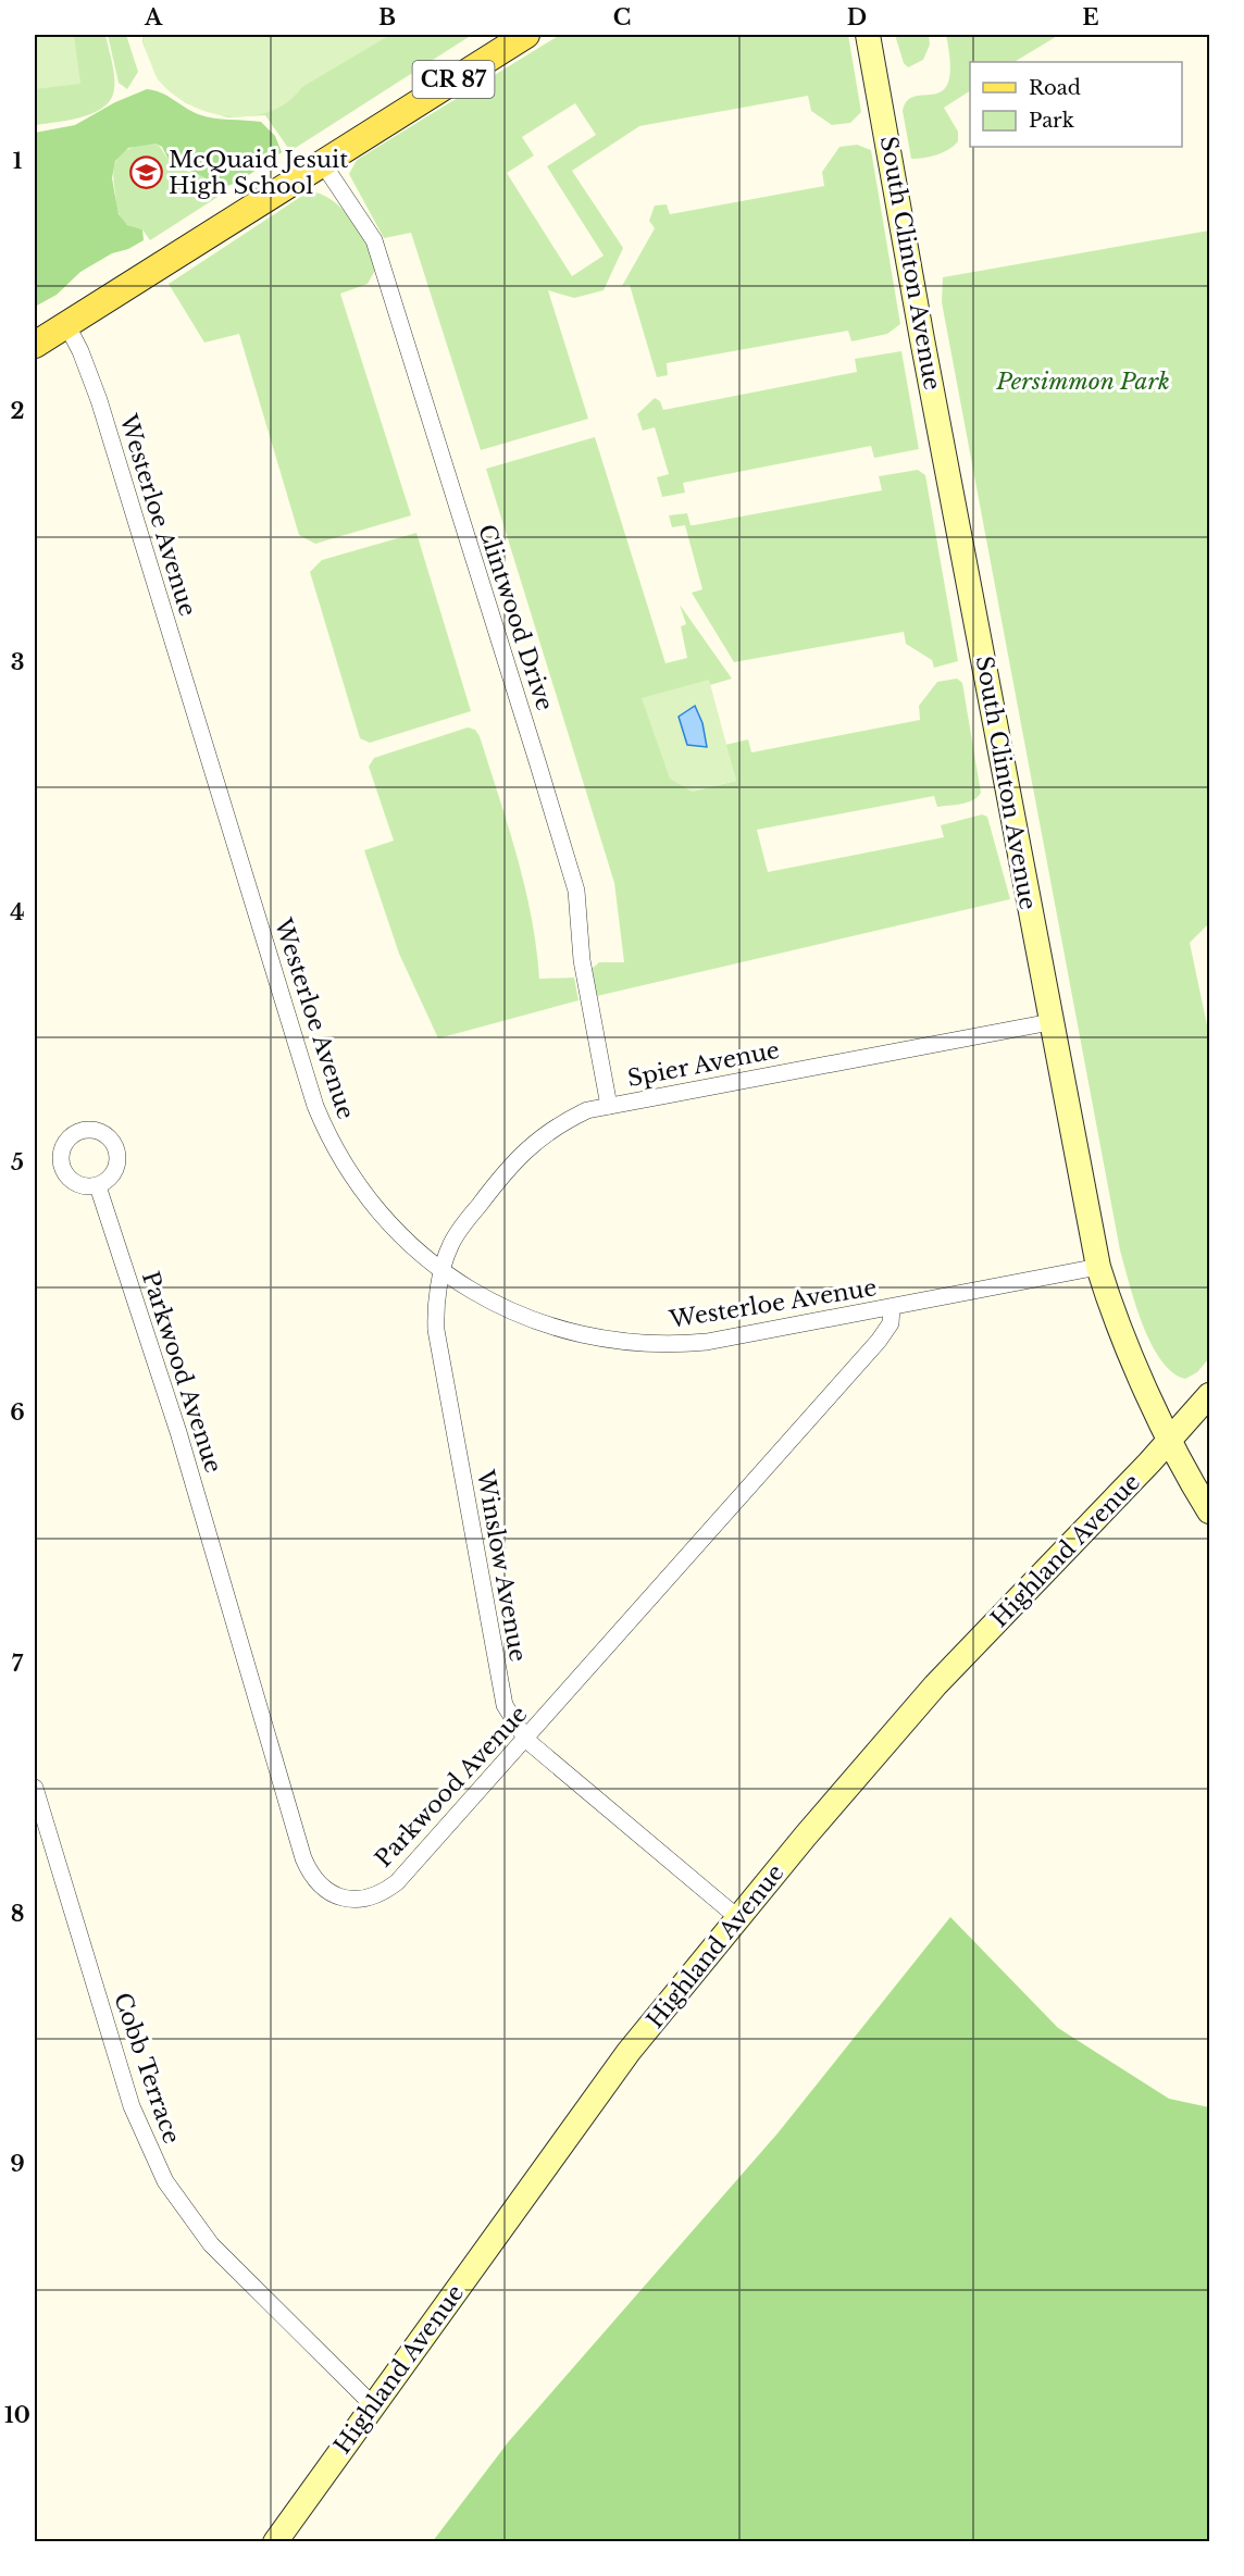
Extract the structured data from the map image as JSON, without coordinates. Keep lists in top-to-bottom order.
{
  "streets": {
    "main road": ["CR 87"],
    "street": [
      "South Clinton Avenue",
      "Westerloe Avenue",
      "Clintwood Drive",
      "Spier Avenue",
      "Parkwood Avenue",
      "Highland Avenue",
      "Winslow Avenue",
      "Cobb Terrace"
    ]
  },
  "crossings": [
    ["CR 87", "Westerloe Avenue"],
    ["CR 87", "Clintwood Drive"],
    ["South Clinton Avenue", "Westerloe Avenue"],
    ["South Clinton Avenue", "Spier Avenue"],
    ["South Clinton Avenue", "Highland Avenue"],
    ["Westerloe Avenue", "Spier Avenue"],
    ["Westerloe Avenue", "Parkwood Avenue"],
    ["Westerloe Avenue", "Winslow Avenue"],
    ["Clintwood Drive", "Spier Avenue"],
    ["Spier Avenue", "Winslow Avenue"],
    ["Parkwood Avenue", "Winslow Avenue"],
    ["Highland Avenue", "Winslow Avenue"],
    ["Highland Avenue", "Cobb Terrace"]
  ],
  "parks": ["Persimmon Park"],
  "places": {
    "school or university": ["McQuaid Jesuit High School"]
  },
  "legend": ["Road", "Park"],
  "grid": {
    "columns": [
      "A",
      "B",
      "C",
      "D",
      "E"
    ],
    "rows": [
      "1",
      "2",
      "3",
      "4",
      "5",
      "6",
      "7",
      "8",
      "9",
      "10"
    ]
  }
}
